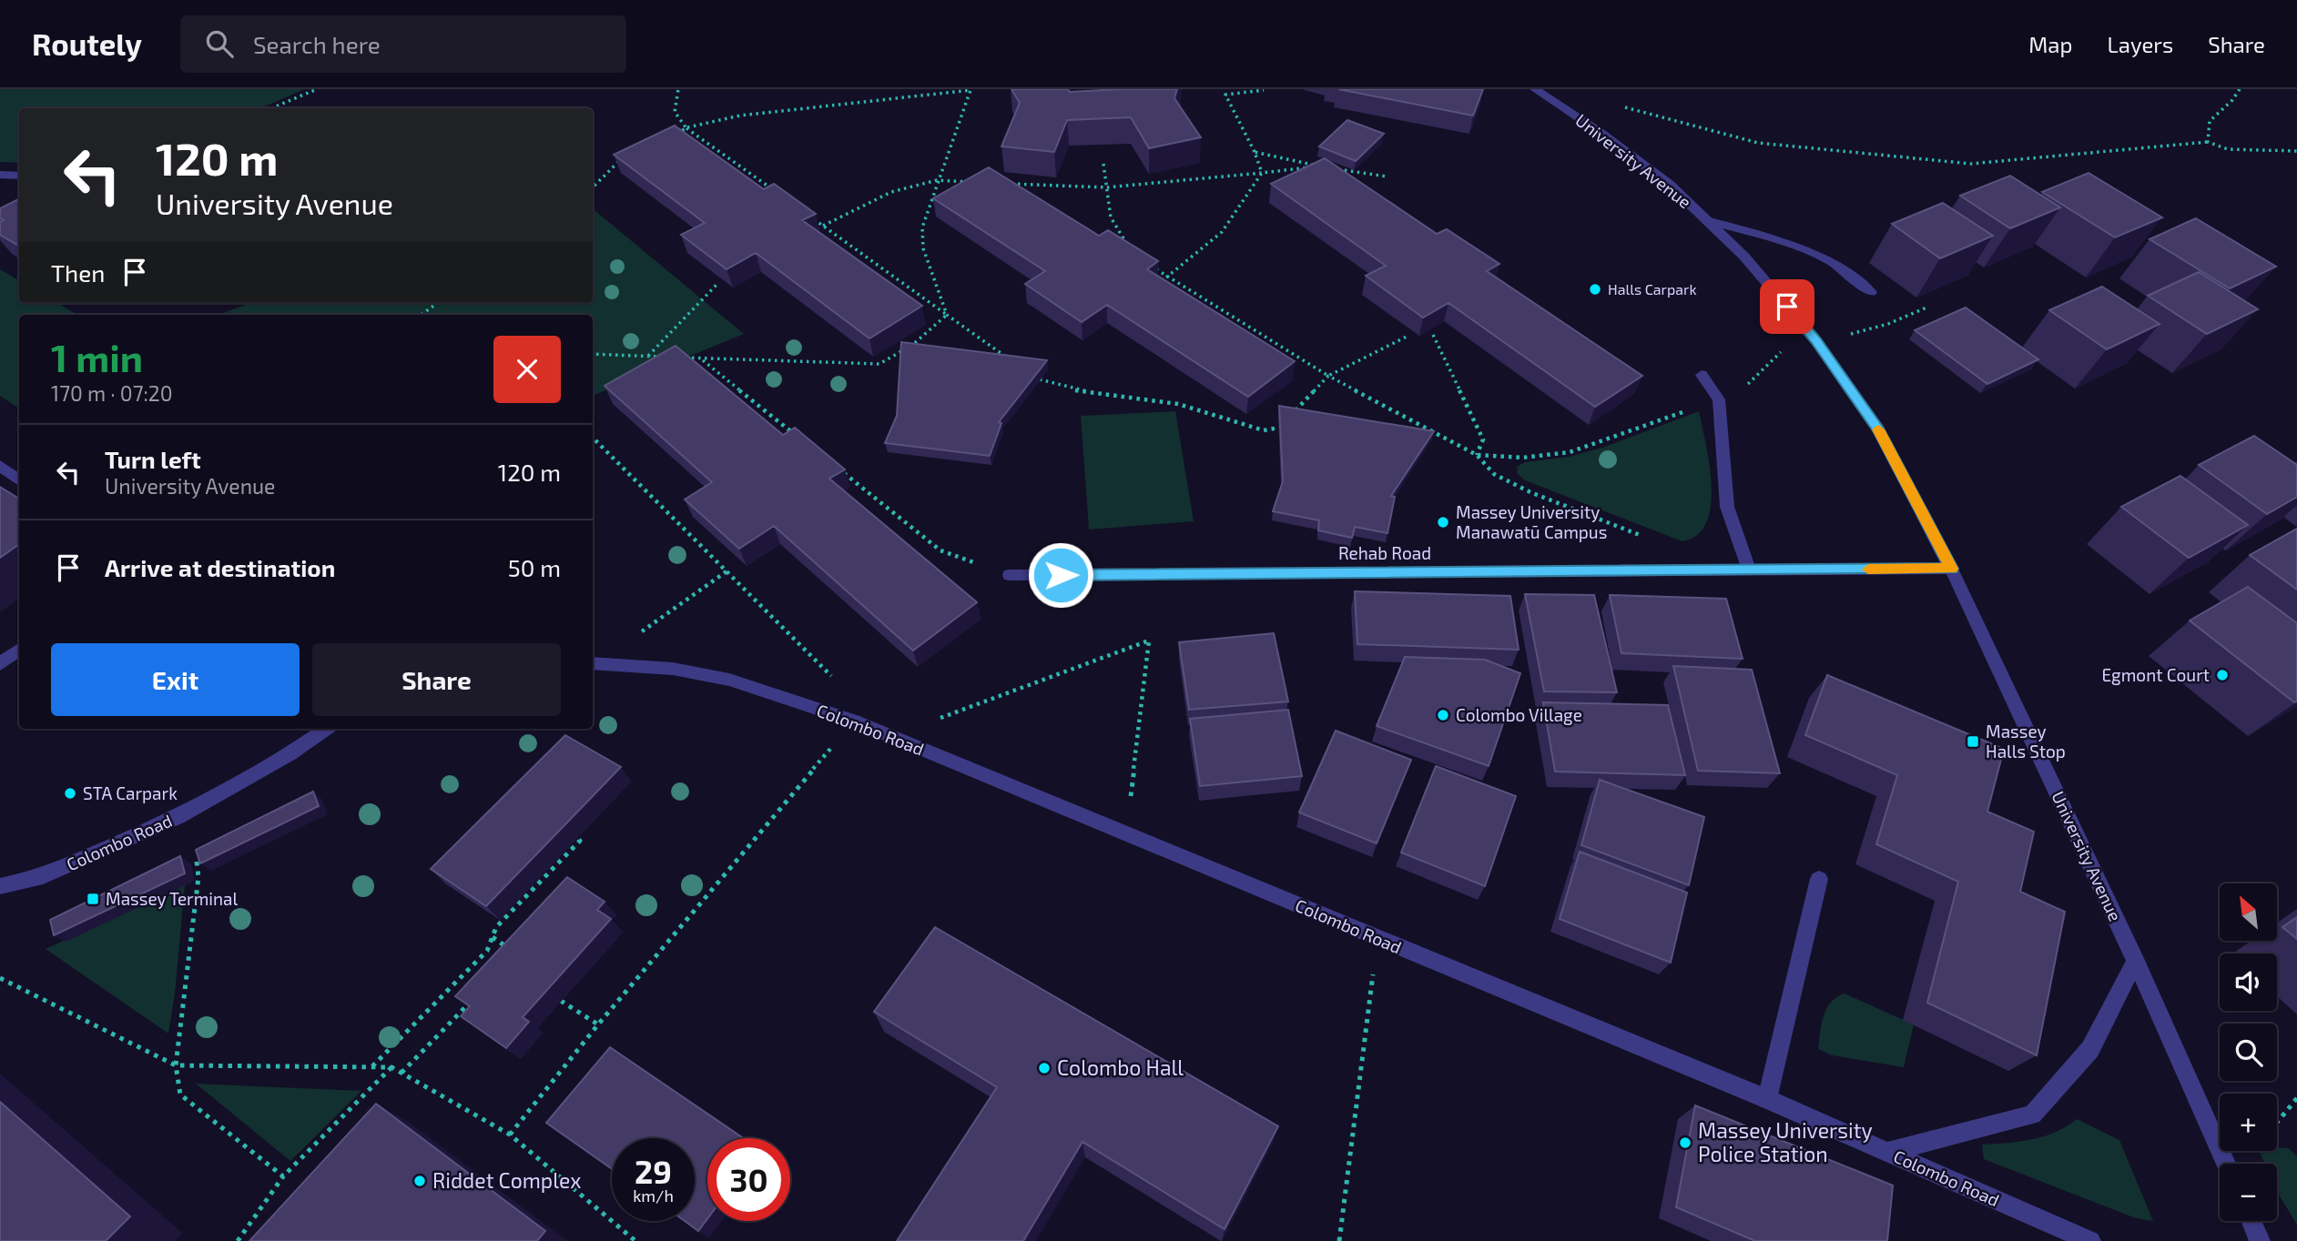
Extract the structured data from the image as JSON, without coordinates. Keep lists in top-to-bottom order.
{
  "streets": {
    "street": ["University Avenue", "Rehab Road", "Colombo Road"]
  },
  "crossings": [
    ["University Avenue", "Rehab Road"]
  ],
  "places": {
    "other": [
      "Halls Carpark",
      "Massey University Manawatū Campus",
      "Egmont Court",
      "Colombo Village",
      "STA Carpark",
      "Colombo Hall",
      "Massey University Police Station",
      "Riddet Complex"
    ],
    "transit": ["Massey Halls Stop", "Massey Terminal"]
  },
  "north": "top left",
  "page": {
    "header": "Routely",
    "search": "Search here",
    "nav": ["Map", "Layers", "Share"],
    "turn": ["120 m", "University Avenue"],
    "then": "Then",
    "heading": ["1 min", "170 m · 07:20"],
    "list": [
      {
        "name": "Turn left",
        "note": "University Avenue",
        "value": "120 m"
      },
      {
        "name": "Arrive at destination",
        "value": "50 m"
      }
    ],
    "buttons": ["Exit", "Share"],
    "map_buttons": ["+", "−"],
    "speed": "29 km/h",
    "limit": "30"
  }
}
